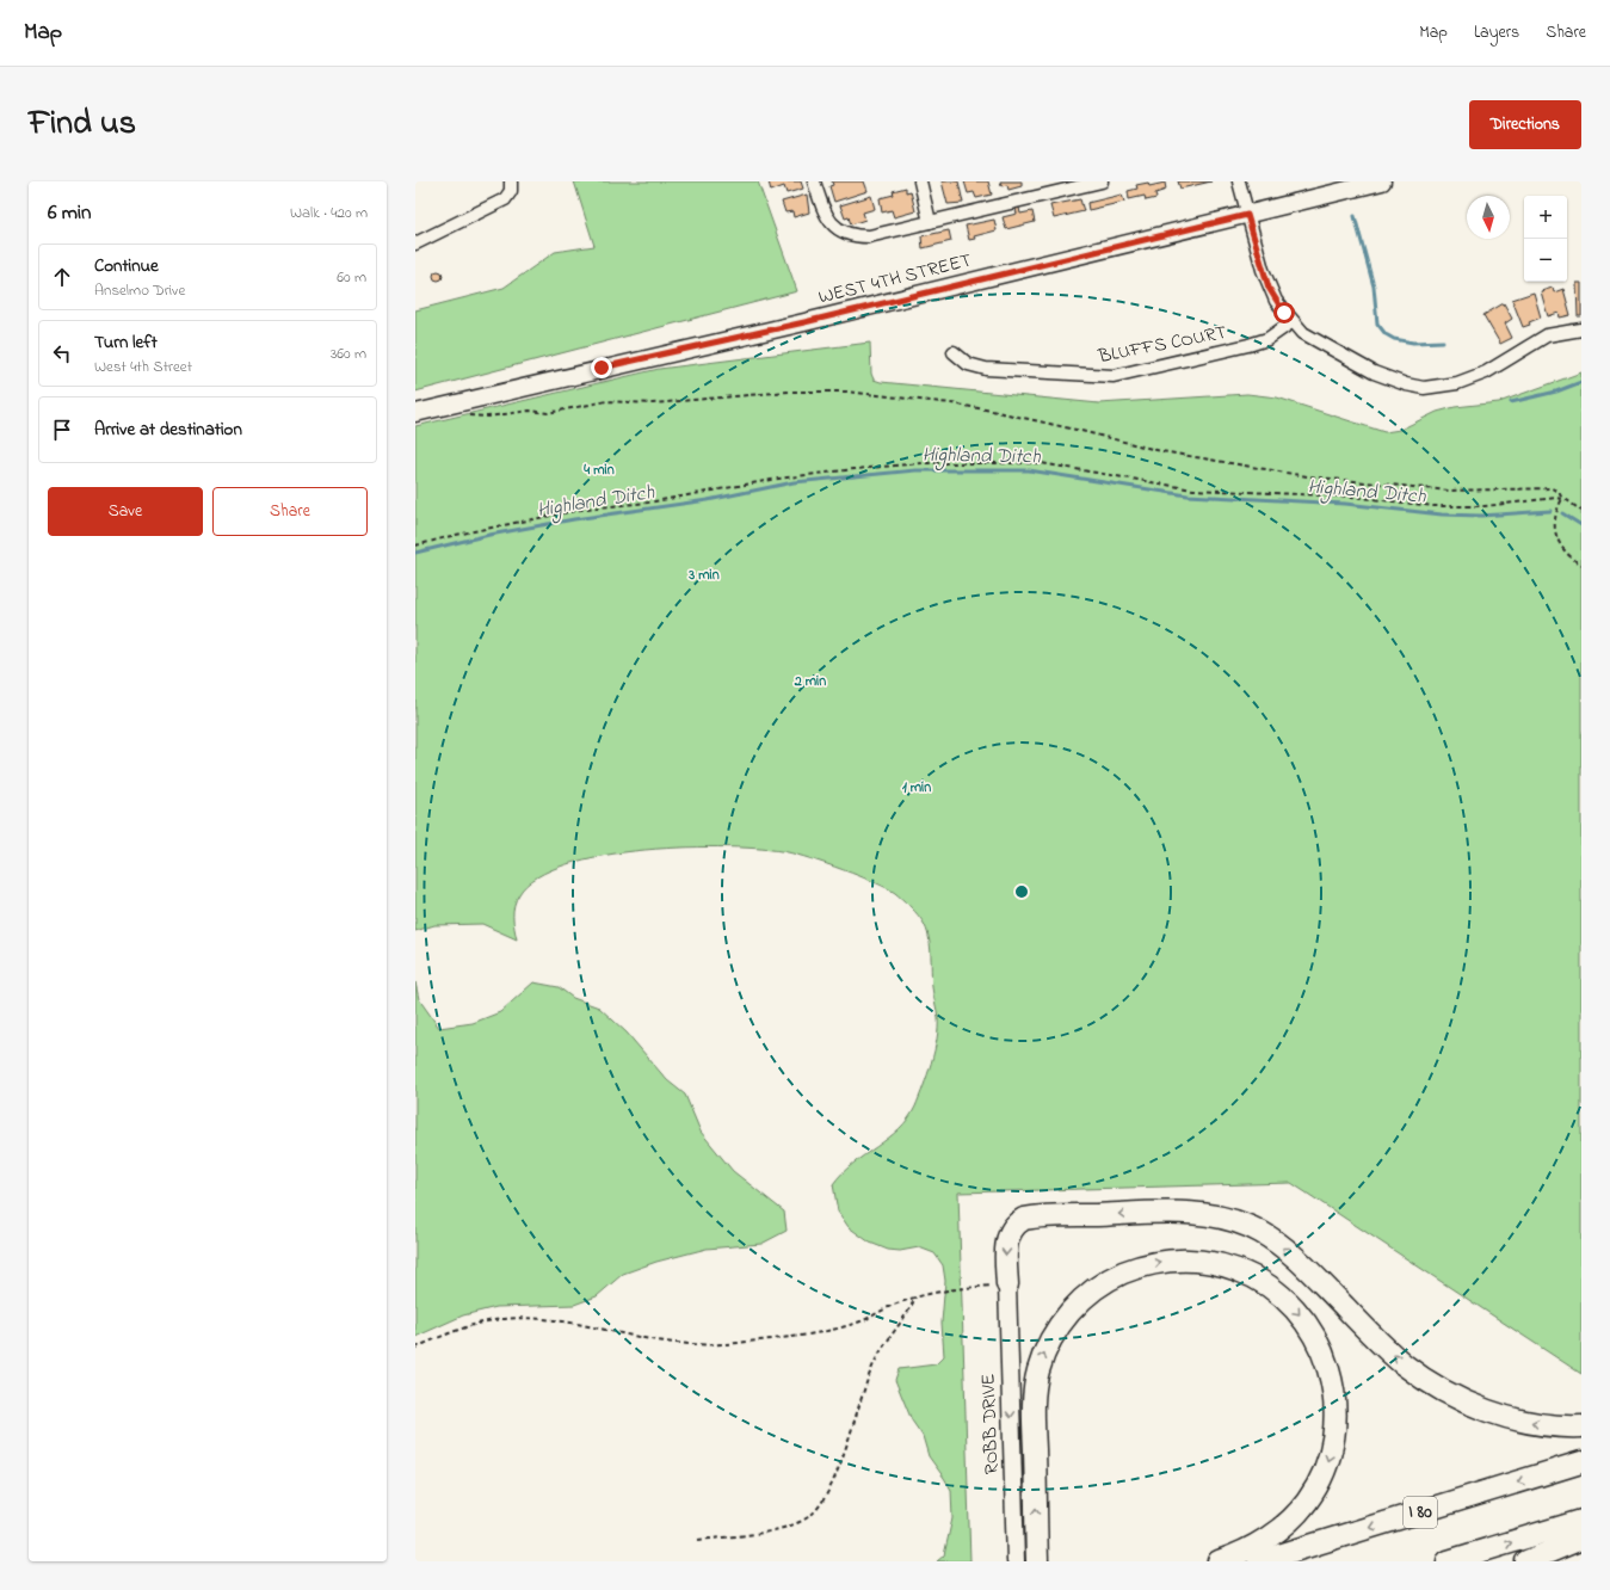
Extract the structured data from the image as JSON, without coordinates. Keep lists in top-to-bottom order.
{
  "streets": {
    "highway": ["I 80"],
    "main road": ["WEST 4TH STREET", "ROBB DRIVE"],
    "street": ["BLUFFS COURT"]
  },
  "one_way": ["ROBB DRIVE"],
  "water": ["Highland Ditch"],
  "north": "bottom",
  "page": {
    "header": "Map",
    "nav": ["Map", "Layers", "Share"],
    "title": "Find us",
    "buttons": [
      "Directions",
      ["Save", "Share"]
    ],
    "heading": ["6 min", "Walk · 420 m"],
    "map_buttons": ["+", "−"],
    "list": [
      ["Continue", "Anselmo Drive", "60 m"],
      ["Turn left", "West 4th Street", "360 m"],
      "Arrive at destination"
    ]
  },
  "rings": [
    "4 min",
    "3 min",
    "2 min",
    "1 min"
  ]
}
